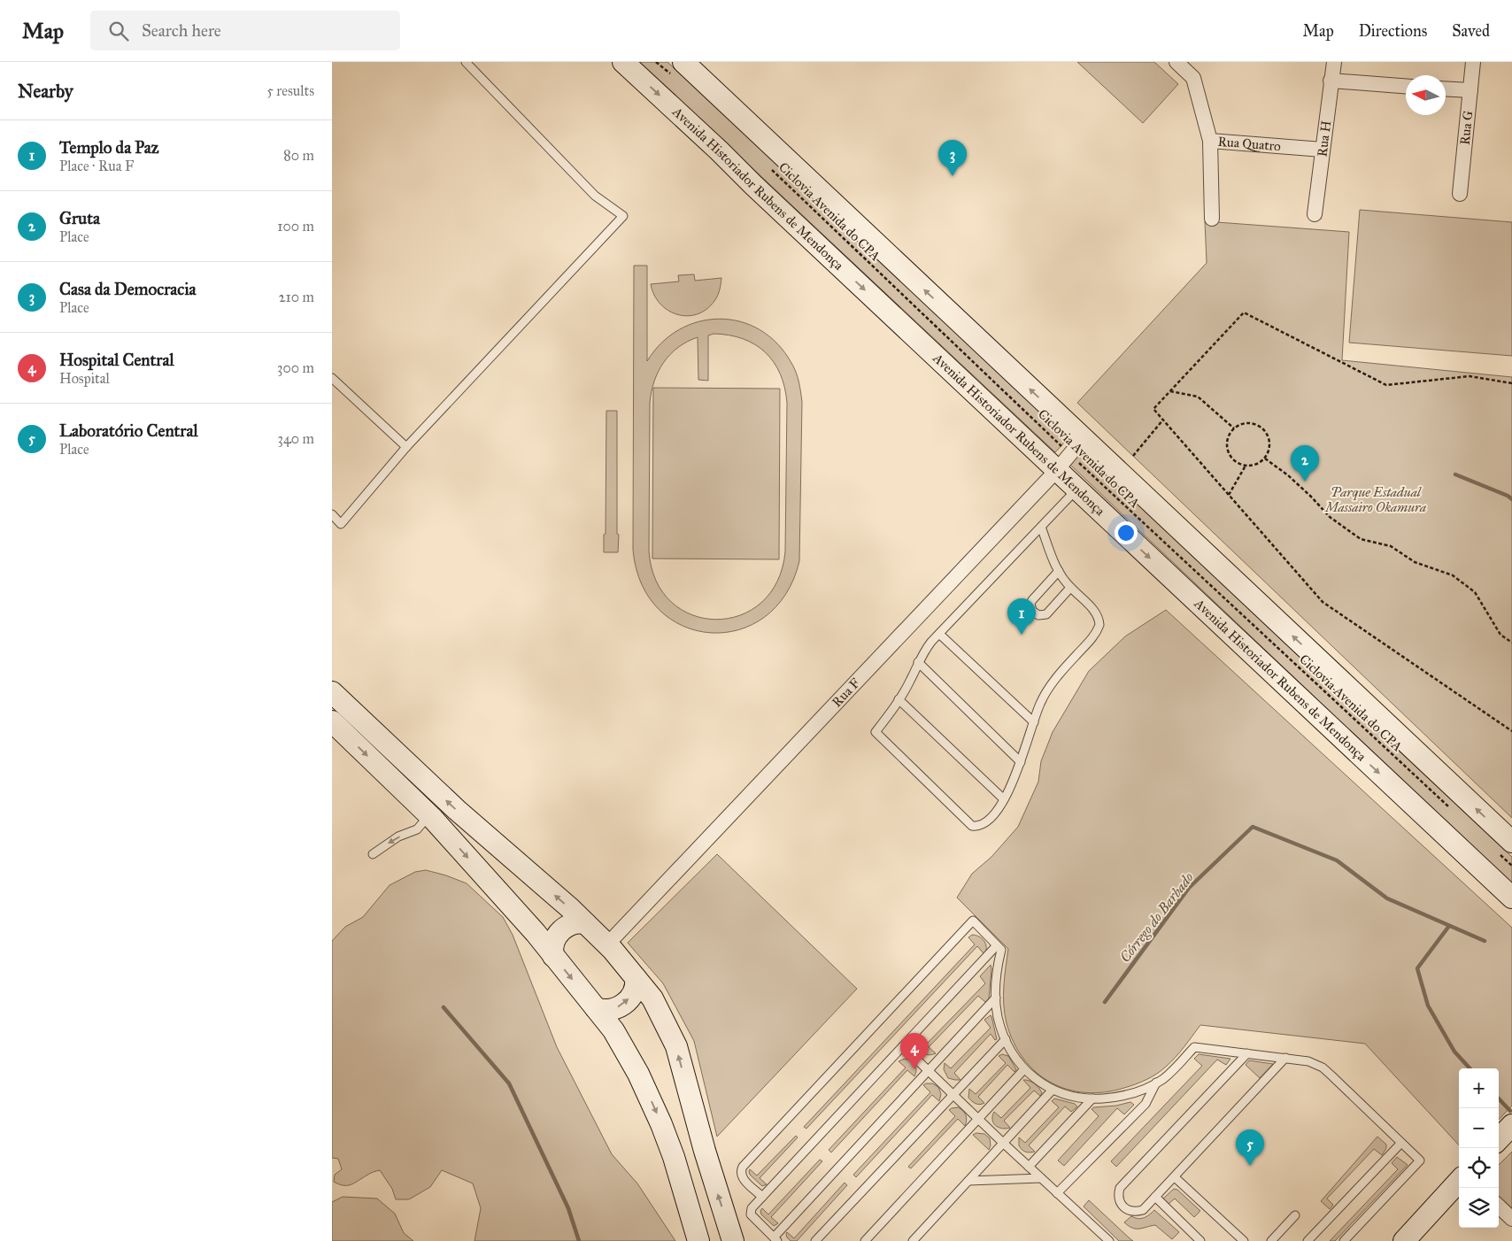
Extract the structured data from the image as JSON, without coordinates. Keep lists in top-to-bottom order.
{
  "streets": {
    "main road": ["Avenida Historiador Rubens de Mendonça"],
    "street": [
      "Rua G",
      "Rua H",
      "Rua Quatro",
      "Rua F"
    ],
    "path": ["Ciclovia Avenida do CPA"]
  },
  "crossings": [
    ["Rua H", "Rua Quatro"],
    ["Avenida Historiador Rubens de Mendonça", "Rua F"],
    ["Ciclovia Avenida do CPA", "Rua F"]
  ],
  "water": ["Córrego do Barbado"],
  "parks": ["Parque Estadual Massairo Okamura"],
  "north": "left",
  "page": {
    "header": "Map",
    "search": "Search here",
    "nav": ["Map", "Directions", "Saved"],
    "heading": ["Nearby", "5 results"],
    "list": [
      {
        "mark": "1",
        "name": "Templo da Paz",
        "note": "Place · Rua F",
        "value": "80 m"
      },
      {
        "mark": "2",
        "name": "Gruta",
        "note": "Place",
        "value": "100 m"
      },
      {
        "mark": "3",
        "name": "Casa da Democracia",
        "note": "Place",
        "value": "210 m"
      },
      {
        "mark": "4",
        "name": "Hospital Central",
        "note": "Hospital",
        "value": "300 m"
      },
      {
        "mark": "5",
        "name": "Laboratório Central",
        "note": "Place",
        "value": "340 m"
      }
    ],
    "pins": [
      "3",
      "2",
      "1",
      "4",
      "5"
    ],
    "map_buttons": ["+", "−"]
  }
}
